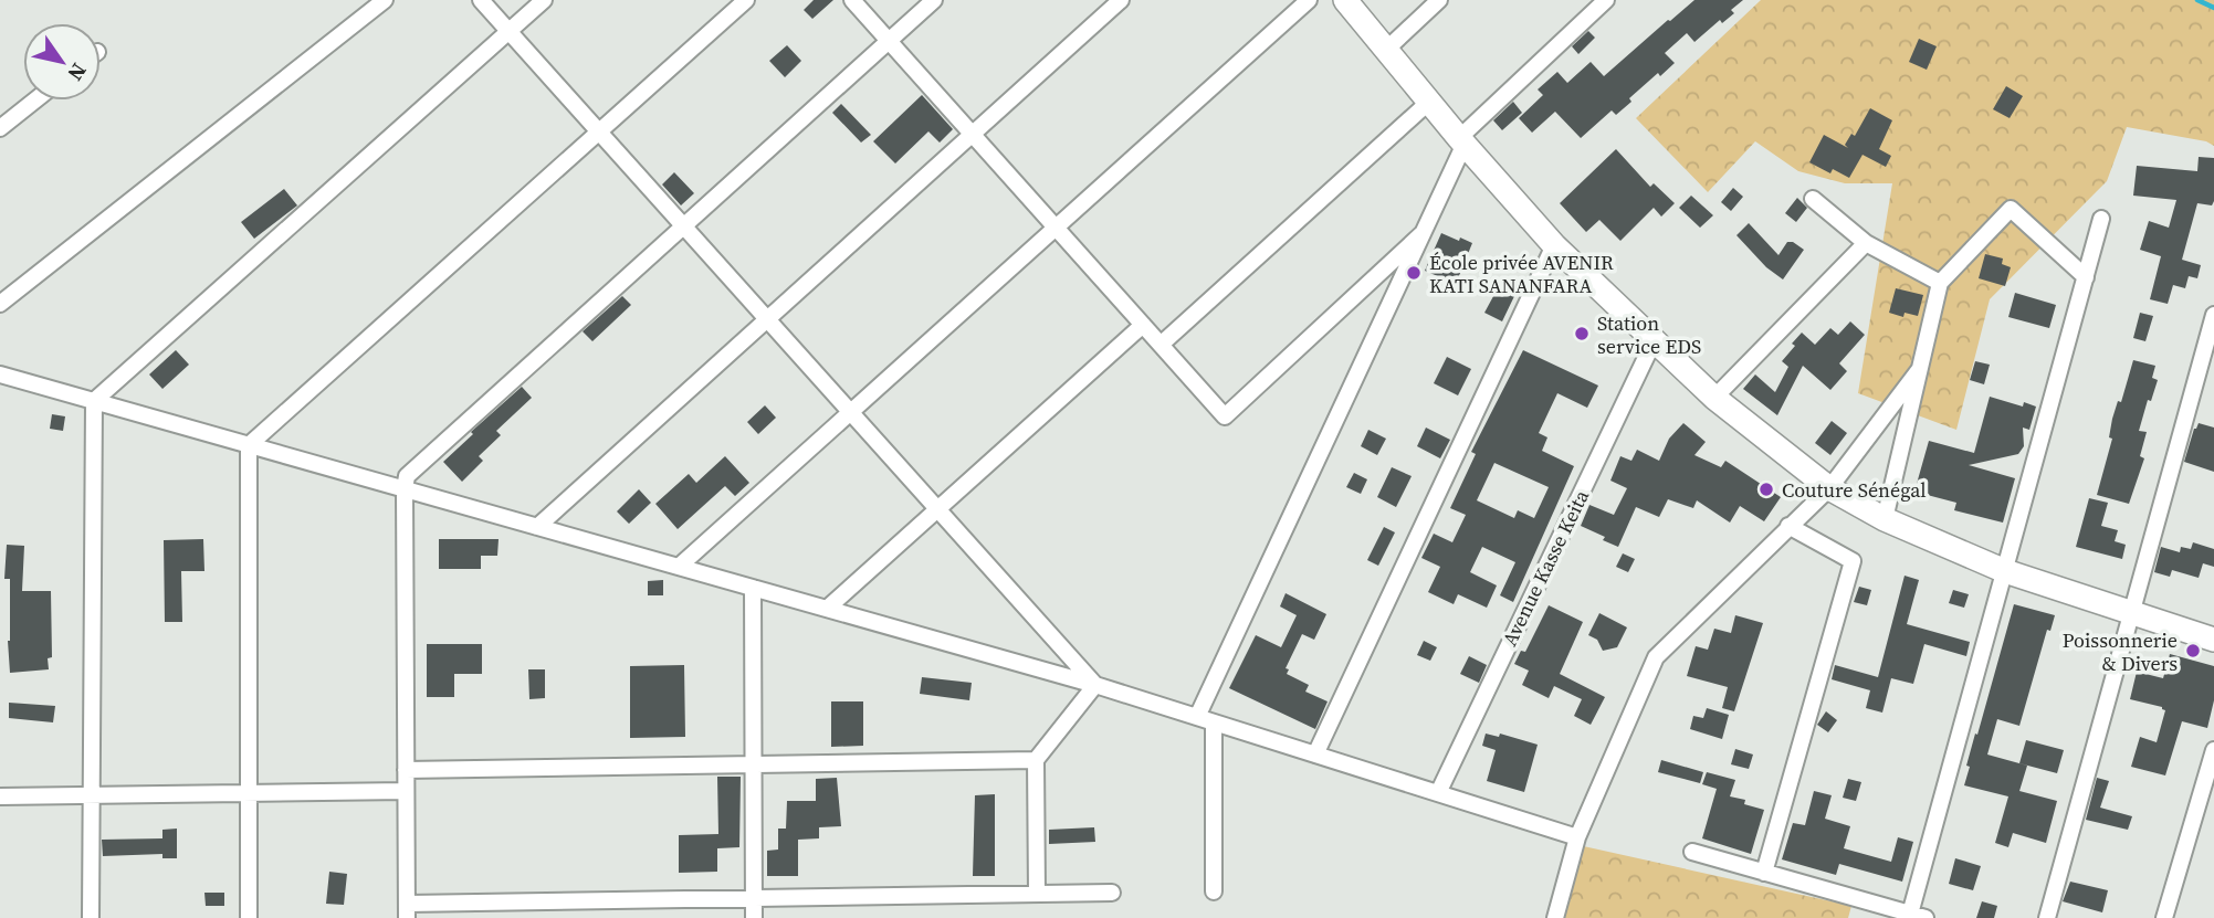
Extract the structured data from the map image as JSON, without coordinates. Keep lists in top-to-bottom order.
{
  "streets": {
    "street": ["Avenue Kasse Keita"]
  },
  "places": [
    "École privée AVENIR KATI SANANFARA",
    "Station service EDS",
    "Couture Sénégal",
    "Poissonnerie & Divers"
  ],
  "north": "bottom right"
}
